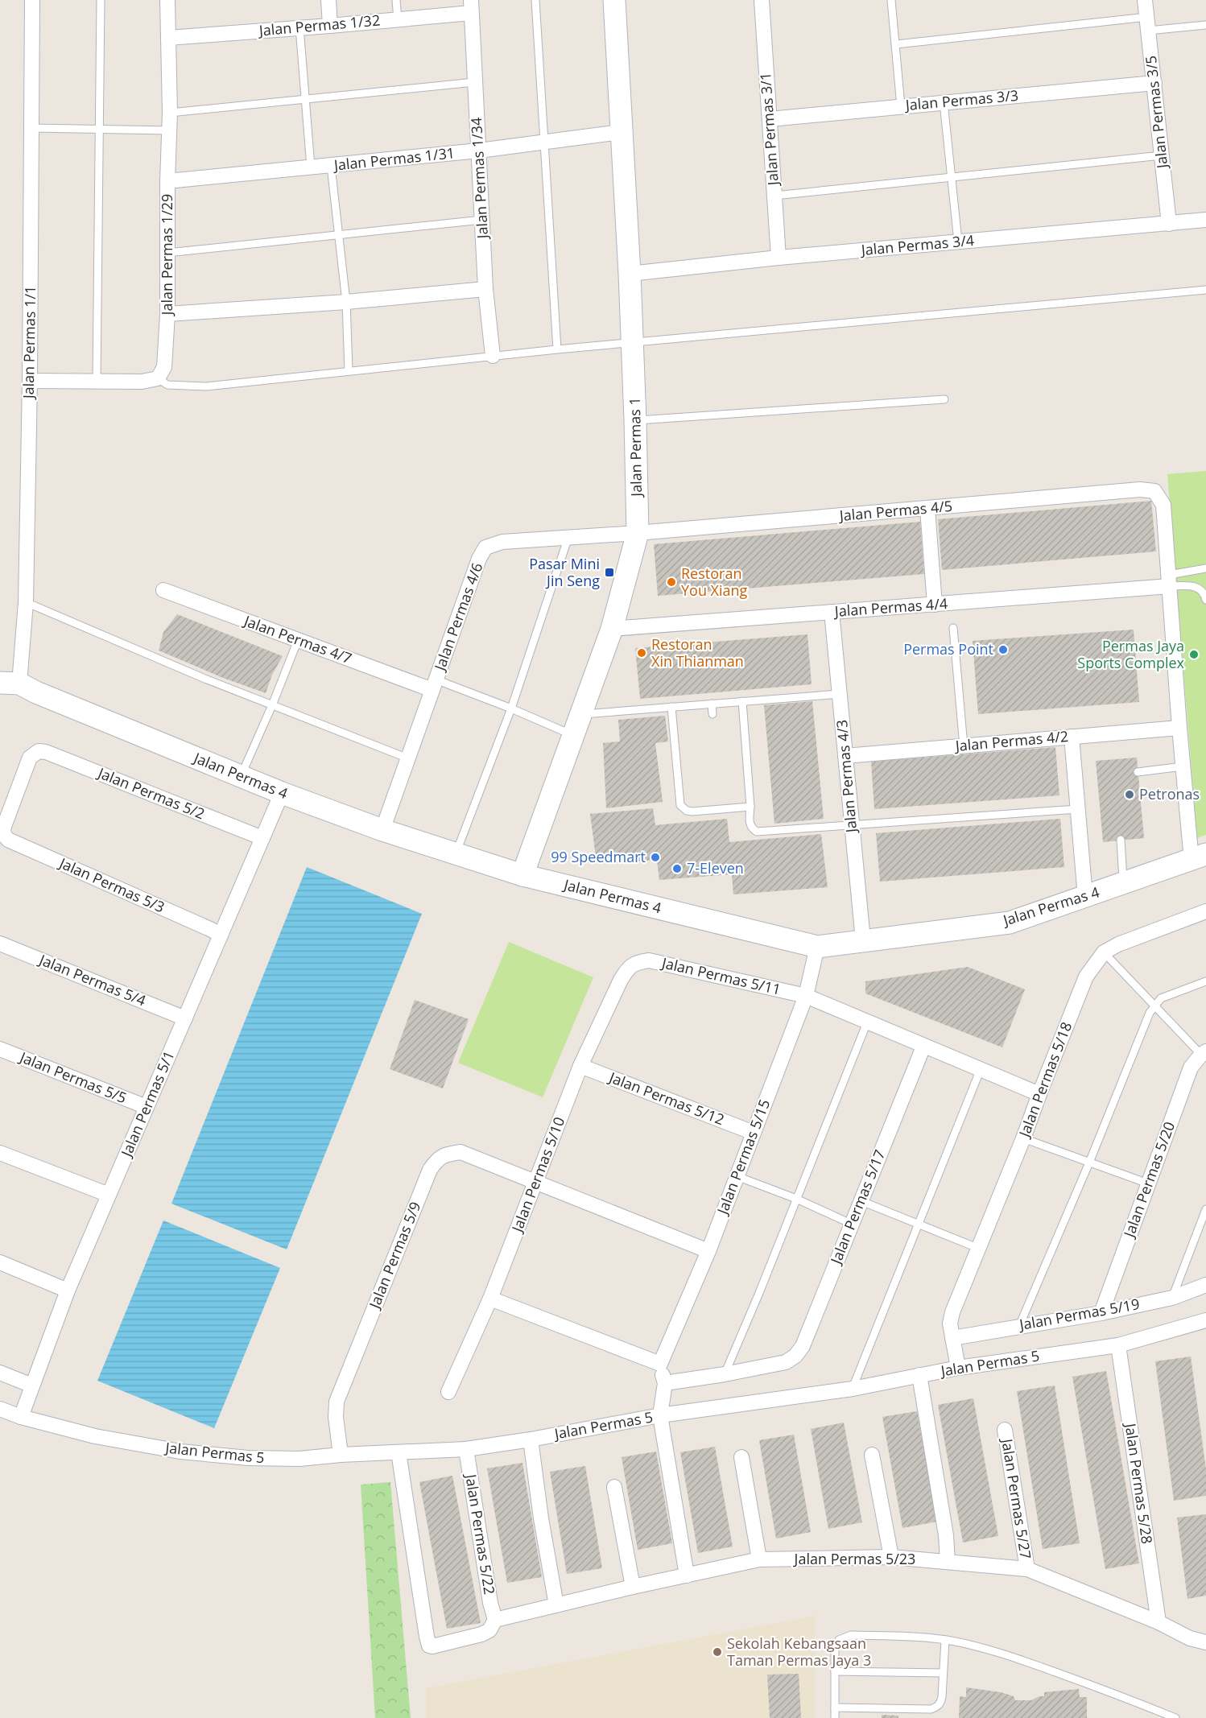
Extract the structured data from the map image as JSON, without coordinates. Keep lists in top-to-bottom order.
{
  "streets": {
    "street": [
      "Jalan Permas 1/32",
      "Jalan Permas 3/3",
      "Jalan Permas 3/5",
      "Jalan Permas 3/1",
      "Jalan Permas 1/31",
      "Jalan Permas 1/34",
      "Jalan Permas 3/4",
      "Jalan Permas 1/29",
      "Jalan Permas 1/1",
      "Jalan Permas 1",
      "Jalan Permas 4/5",
      "Jalan Permas 4/4",
      "Jalan Permas 4/6",
      "Jalan Permas 4/7",
      "Jalan Permas 4/2",
      "Jalan Permas 4",
      "Jalan Permas 4/3",
      "Jalan Permas 5/2",
      "Jalan Permas 5/3",
      "Jalan Permas 5/11",
      "Jalan Permas 5/4",
      "Jalan Permas 5/5",
      "Jalan Permas 5/18",
      "Jalan Permas 5/12",
      "Jalan Permas 5/1",
      "Jalan Permas 5/15",
      "Jalan Permas 5/10",
      "Jalan Permas 5/20",
      "Jalan Permas 5/17",
      "Jalan Permas 5/9",
      "Jalan Permas 5/19",
      "Jalan Permas 5",
      "Jalan Permas 5/28",
      "Jalan Permas 5/27",
      "Jalan Permas 5/22",
      "Jalan Permas 5/23"
    ]
  },
  "crossings": [
    ["Jalan Permas 1/32", "Jalan Permas 1/34"],
    ["Jalan Permas 1/32", "Jalan Permas 1/29"],
    ["Jalan Permas 3/3", "Jalan Permas 3/5"],
    ["Jalan Permas 3/3", "Jalan Permas 3/1"],
    ["Jalan Permas 3/5", "Jalan Permas 3/4"],
    ["Jalan Permas 3/1", "Jalan Permas 3/4"],
    ["Jalan Permas 1/31", "Jalan Permas 1/34"],
    ["Jalan Permas 1/31", "Jalan Permas 1/29"],
    ["Jalan Permas 1/31", "Jalan Permas 1"],
    ["Jalan Permas 3/4", "Jalan Permas 1"],
    ["Jalan Permas 1/1", "Jalan Permas 4"],
    ["Jalan Permas 1", "Jalan Permas 4/5"],
    ["Jalan Permas 1", "Jalan Permas 4/4"],
    ["Jalan Permas 1", "Jalan Permas 4/6"],
    ["Jalan Permas 1", "Jalan Permas 4"],
    ["Jalan Permas 4/5", "Jalan Permas 4/4"],
    ["Jalan Permas 4/5", "Jalan Permas 4/6"],
    ["Jalan Permas 4/4", "Jalan Permas 4/3"],
    ["Jalan Permas 4/6", "Jalan Permas 4/7"],
    ["Jalan Permas 4/6", "Jalan Permas 4"],
    ["Jalan Permas 4/2", "Jalan Permas 4/3"],
    ["Jalan Permas 4", "Jalan Permas 4/3"],
    ["Jalan Permas 4", "Jalan Permas 5/1"],
    ["Jalan Permas 4", "Jalan Permas 5/15"],
    ["Jalan Permas 5/2", "Jalan Permas 5/3"],
    ["Jalan Permas 5/2", "Jalan Permas 5/1"],
    ["Jalan Permas 5/3", "Jalan Permas 5/1"],
    ["Jalan Permas 5/11", "Jalan Permas 5/18"],
    ["Jalan Permas 5/11", "Jalan Permas 5/15"],
    ["Jalan Permas 5/11", "Jalan Permas 5/10"],
    ["Jalan Permas 5/11", "Jalan Permas 5/17"],
    ["Jalan Permas 5/4", "Jalan Permas 5/1"],
    ["Jalan Permas 5/5", "Jalan Permas 5/1"],
    ["Jalan Permas 5/18", "Jalan Permas 5/19"],
    ["Jalan Permas 5/12", "Jalan Permas 5/15"],
    ["Jalan Permas 5/12", "Jalan Permas 5/10"],
    ["Jalan Permas 5/1", "Jalan Permas 5"],
    ["Jalan Permas 5/10", "Jalan Permas 5/9"],
    ["Jalan Permas 5/20", "Jalan Permas 5/19"],
    ["Jalan Permas 5/9", "Jalan Permas 5"],
    ["Jalan Permas 5", "Jalan Permas 5/28"],
    ["Jalan Permas 5", "Jalan Permas 5/22"],
    ["Jalan Permas 5/28", "Jalan Permas 5/23"],
    ["Jalan Permas 5/27", "Jalan Permas 5/23"],
    ["Jalan Permas 5/22", "Jalan Permas 5/23"]
  ],
  "places": {
    "transit": ["Pasar Mini Jin Seng"],
    "other": [
      "Restoran You Xiang",
      "Permas Point",
      "Restoran Xin Thianman",
      "Permas Jaya Sports Complex",
      "Petronas",
      "99 Speedmart",
      "7-Eleven",
      "Sekolah Kebangsaan Taman Permas Jaya 3"
    ]
  }
}
